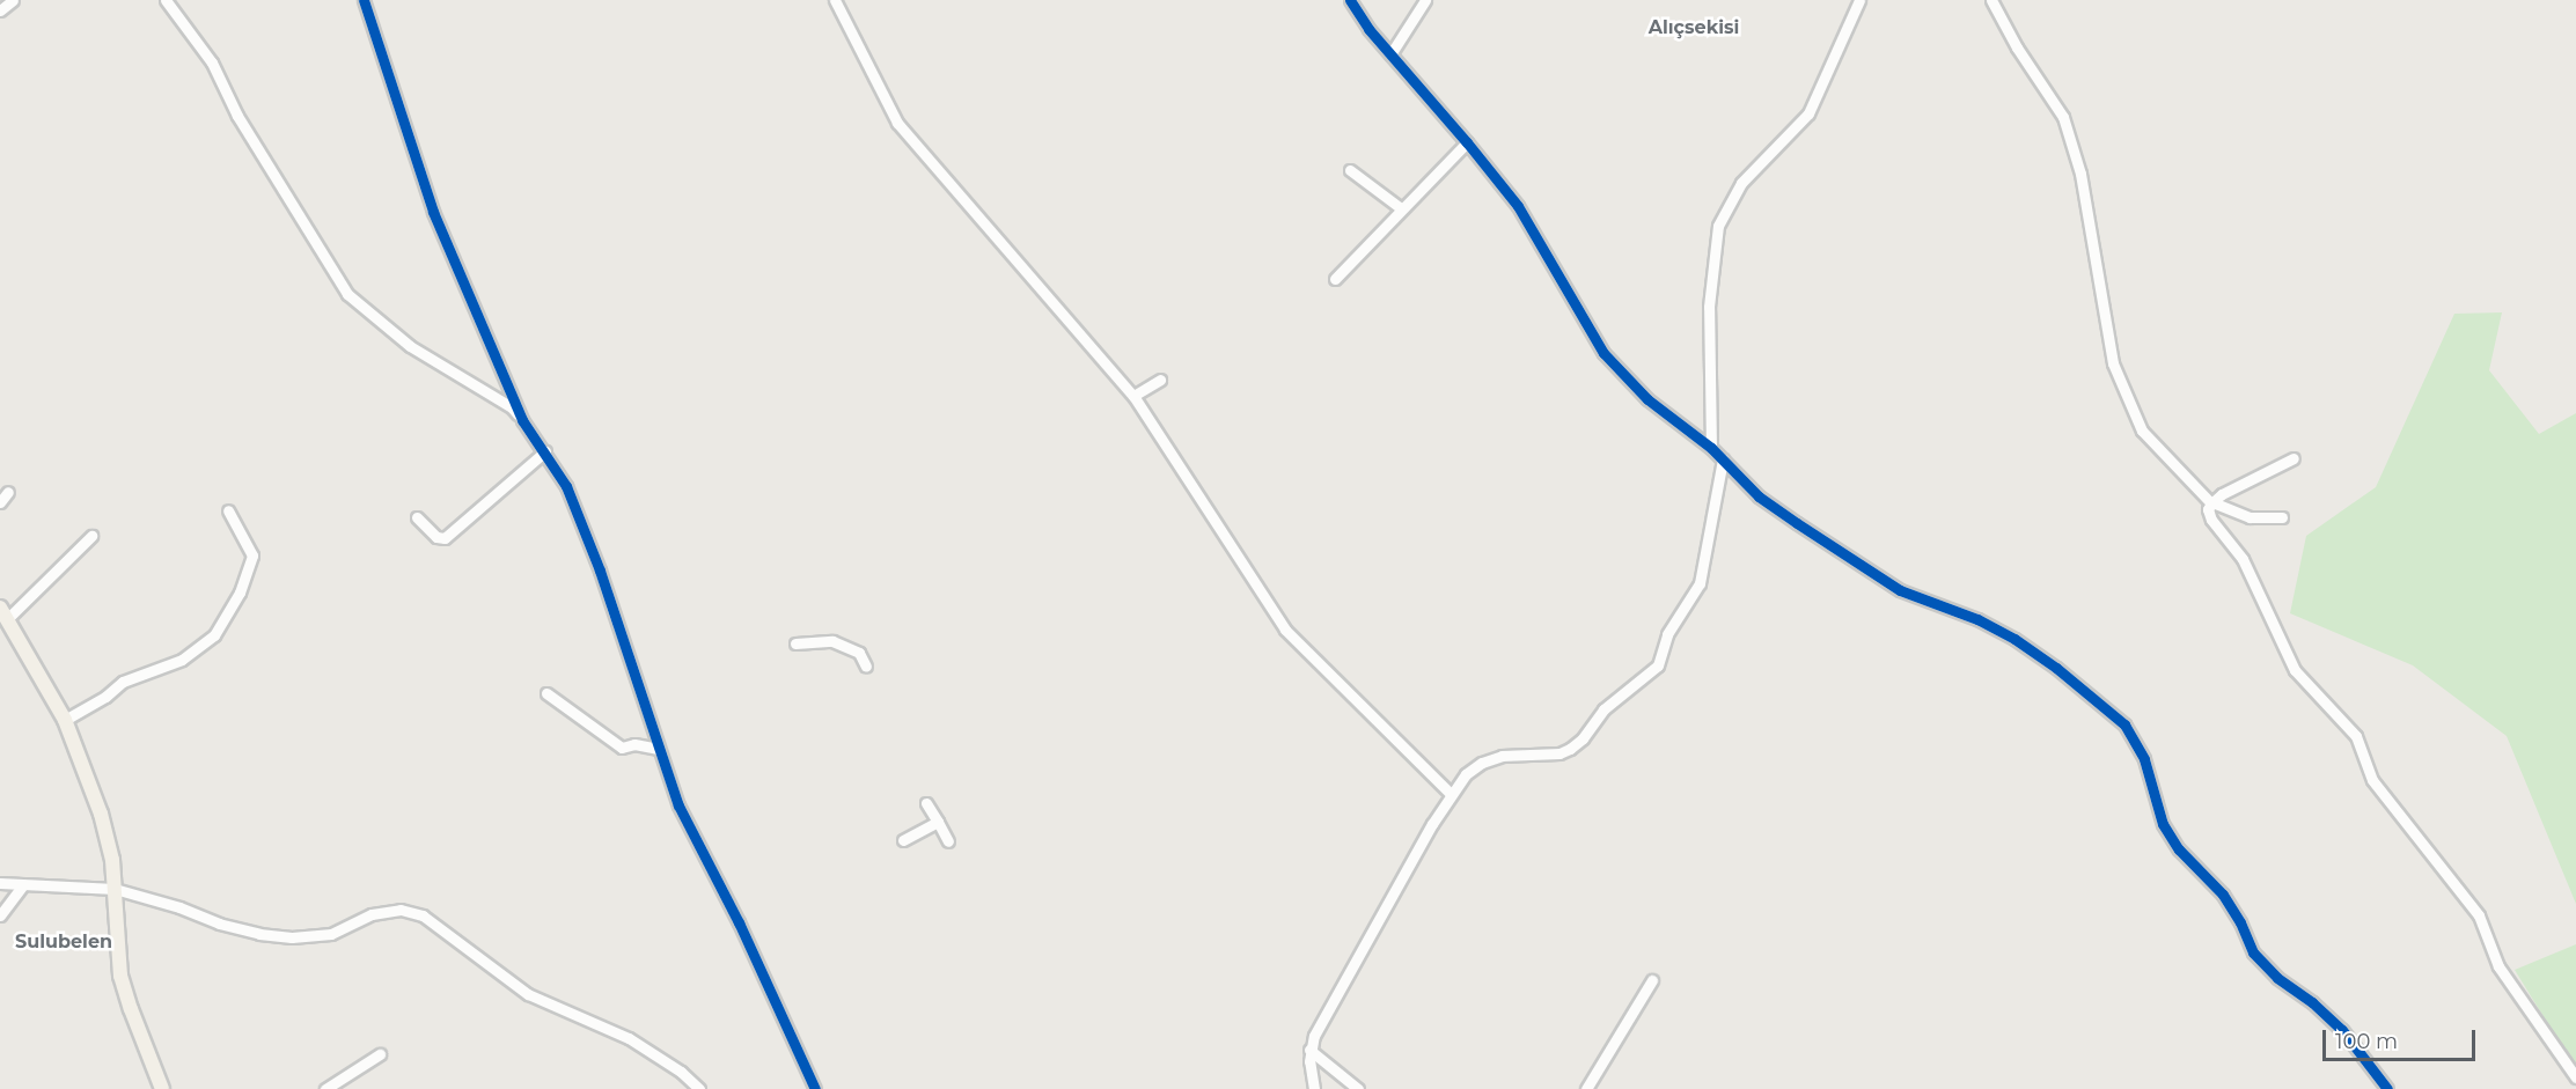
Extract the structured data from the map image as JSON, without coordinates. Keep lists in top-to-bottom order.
{
  "districts": ["Alıçsekisi", "Sulubelen"],
  "scale_bar": "100 m"
}
